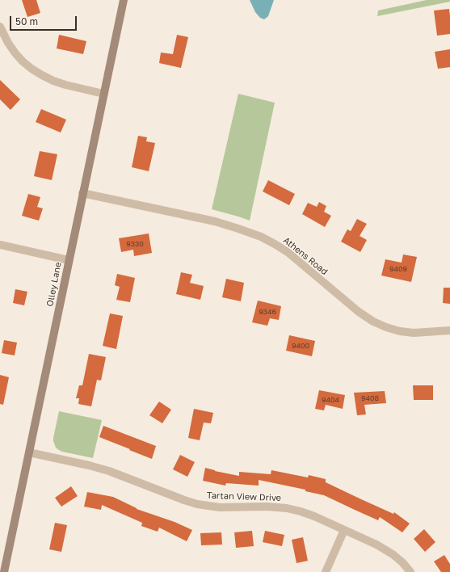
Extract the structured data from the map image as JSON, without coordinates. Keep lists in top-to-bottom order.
{
  "streets": {
    "main road": ["Olley Lane"],
    "street": ["Athens Road", "Tartan View Drive"]
  },
  "crossings": [
    ["Athens Road", "Olley Lane"],
    ["Olley Lane", "Tartan View Drive"]
  ],
  "house_numbers": [
    "9330",
    "9409",
    "9346",
    "9400",
    "9408",
    "9404"
  ],
  "scale_bar": "50 m"
}
